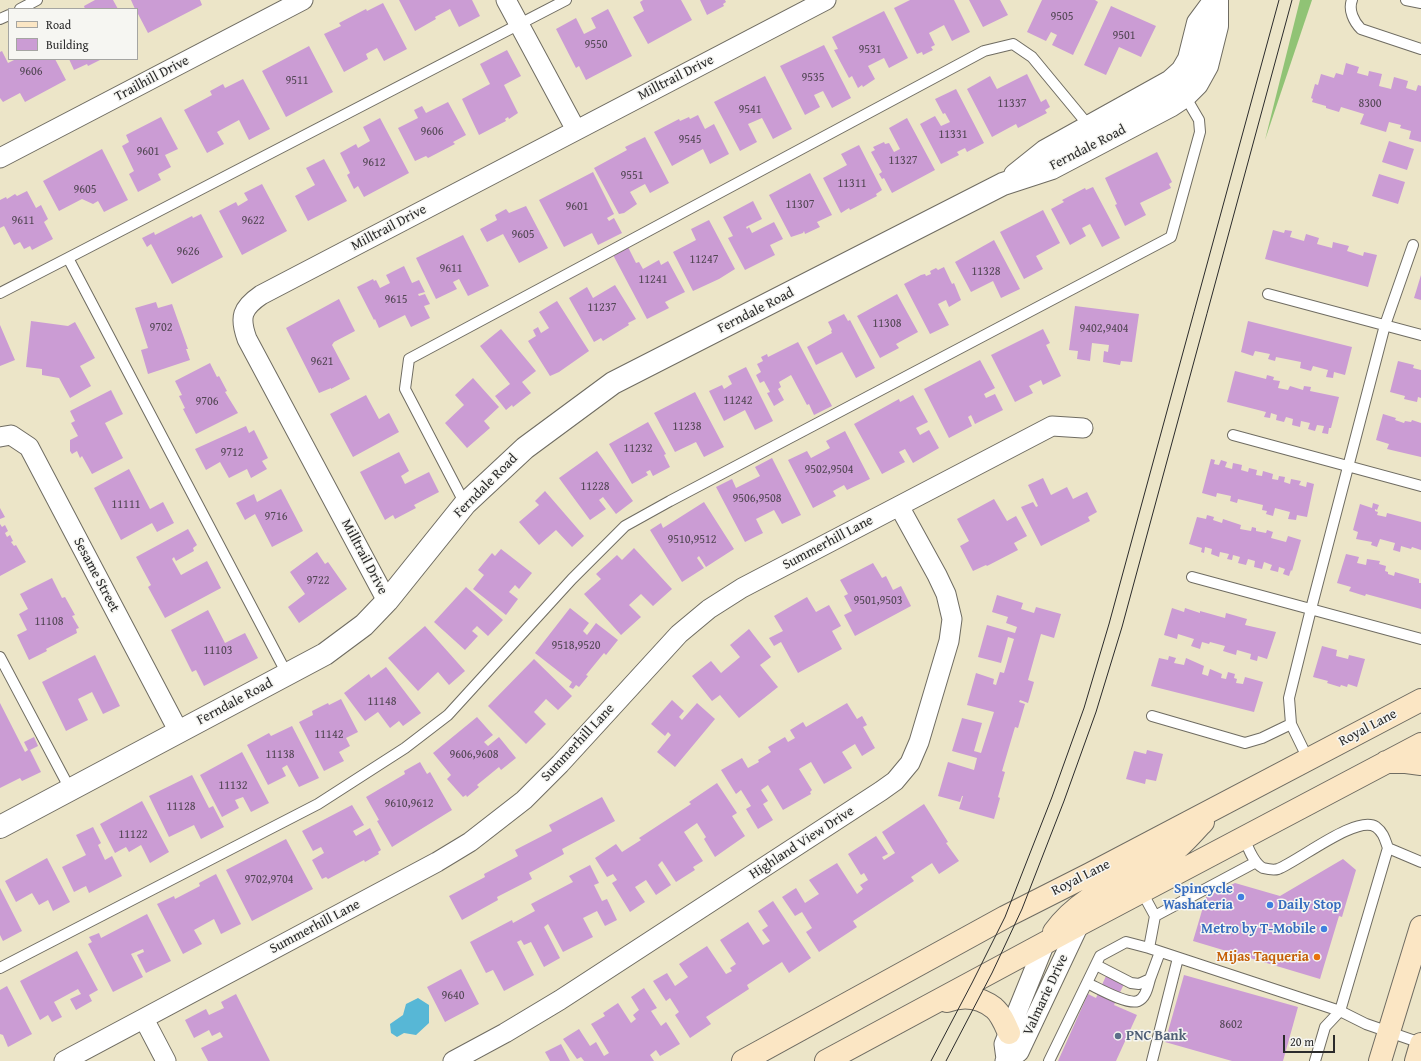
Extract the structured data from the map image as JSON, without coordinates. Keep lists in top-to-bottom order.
{
  "streets": {
    "main road": ["Royal Lane"],
    "street": [
      "Milltrail Drive",
      "Trailhill Drive",
      "Ferndale Road",
      "Summerhill Lane",
      "Sesame Street",
      "Highland View Drive",
      "Valmarie Drive"
    ]
  },
  "crossings": [
    ["Milltrail Drive", "Ferndale Road"],
    ["Ferndale Road", "Sesame Street"],
    ["Summerhill Lane", "Highland View Drive"]
  ],
  "places": [
    "Spincycle Washateria",
    "Daily Stop",
    "Metro by T-Mobile",
    "Mijas Taqueria",
    "PNC Bank"
  ],
  "house_numbers": [
    "9505",
    "9501",
    "9550",
    "9531",
    "9606",
    "9535",
    "9511",
    "11337",
    "8300",
    "9541",
    "9606",
    "11331",
    "9545",
    "9601",
    "11327",
    "9612",
    "9551",
    "11311",
    "9605",
    "11307",
    "9601",
    "9611",
    "9622",
    "9605",
    "9626",
    "11247",
    "9611",
    "11328",
    "11241",
    "9615",
    "11237",
    "11308",
    "9702",
    "9402,9404",
    "9621",
    "11242",
    "9706",
    "11238",
    "11232",
    "9712",
    "9502,9504",
    "11228",
    "9506,9508",
    "11111",
    "9716",
    "9510,9512",
    "9722",
    "9501,9503",
    "11108",
    "9518,9520",
    "11103",
    "11148",
    "11142",
    "11138",
    "9606,9608",
    "11132",
    "9610,9612",
    "11128",
    "11122",
    "9702,9704",
    "9640",
    "8602"
  ],
  "legend": ["Road", "Building"],
  "scale_bar": "20 m"
}
